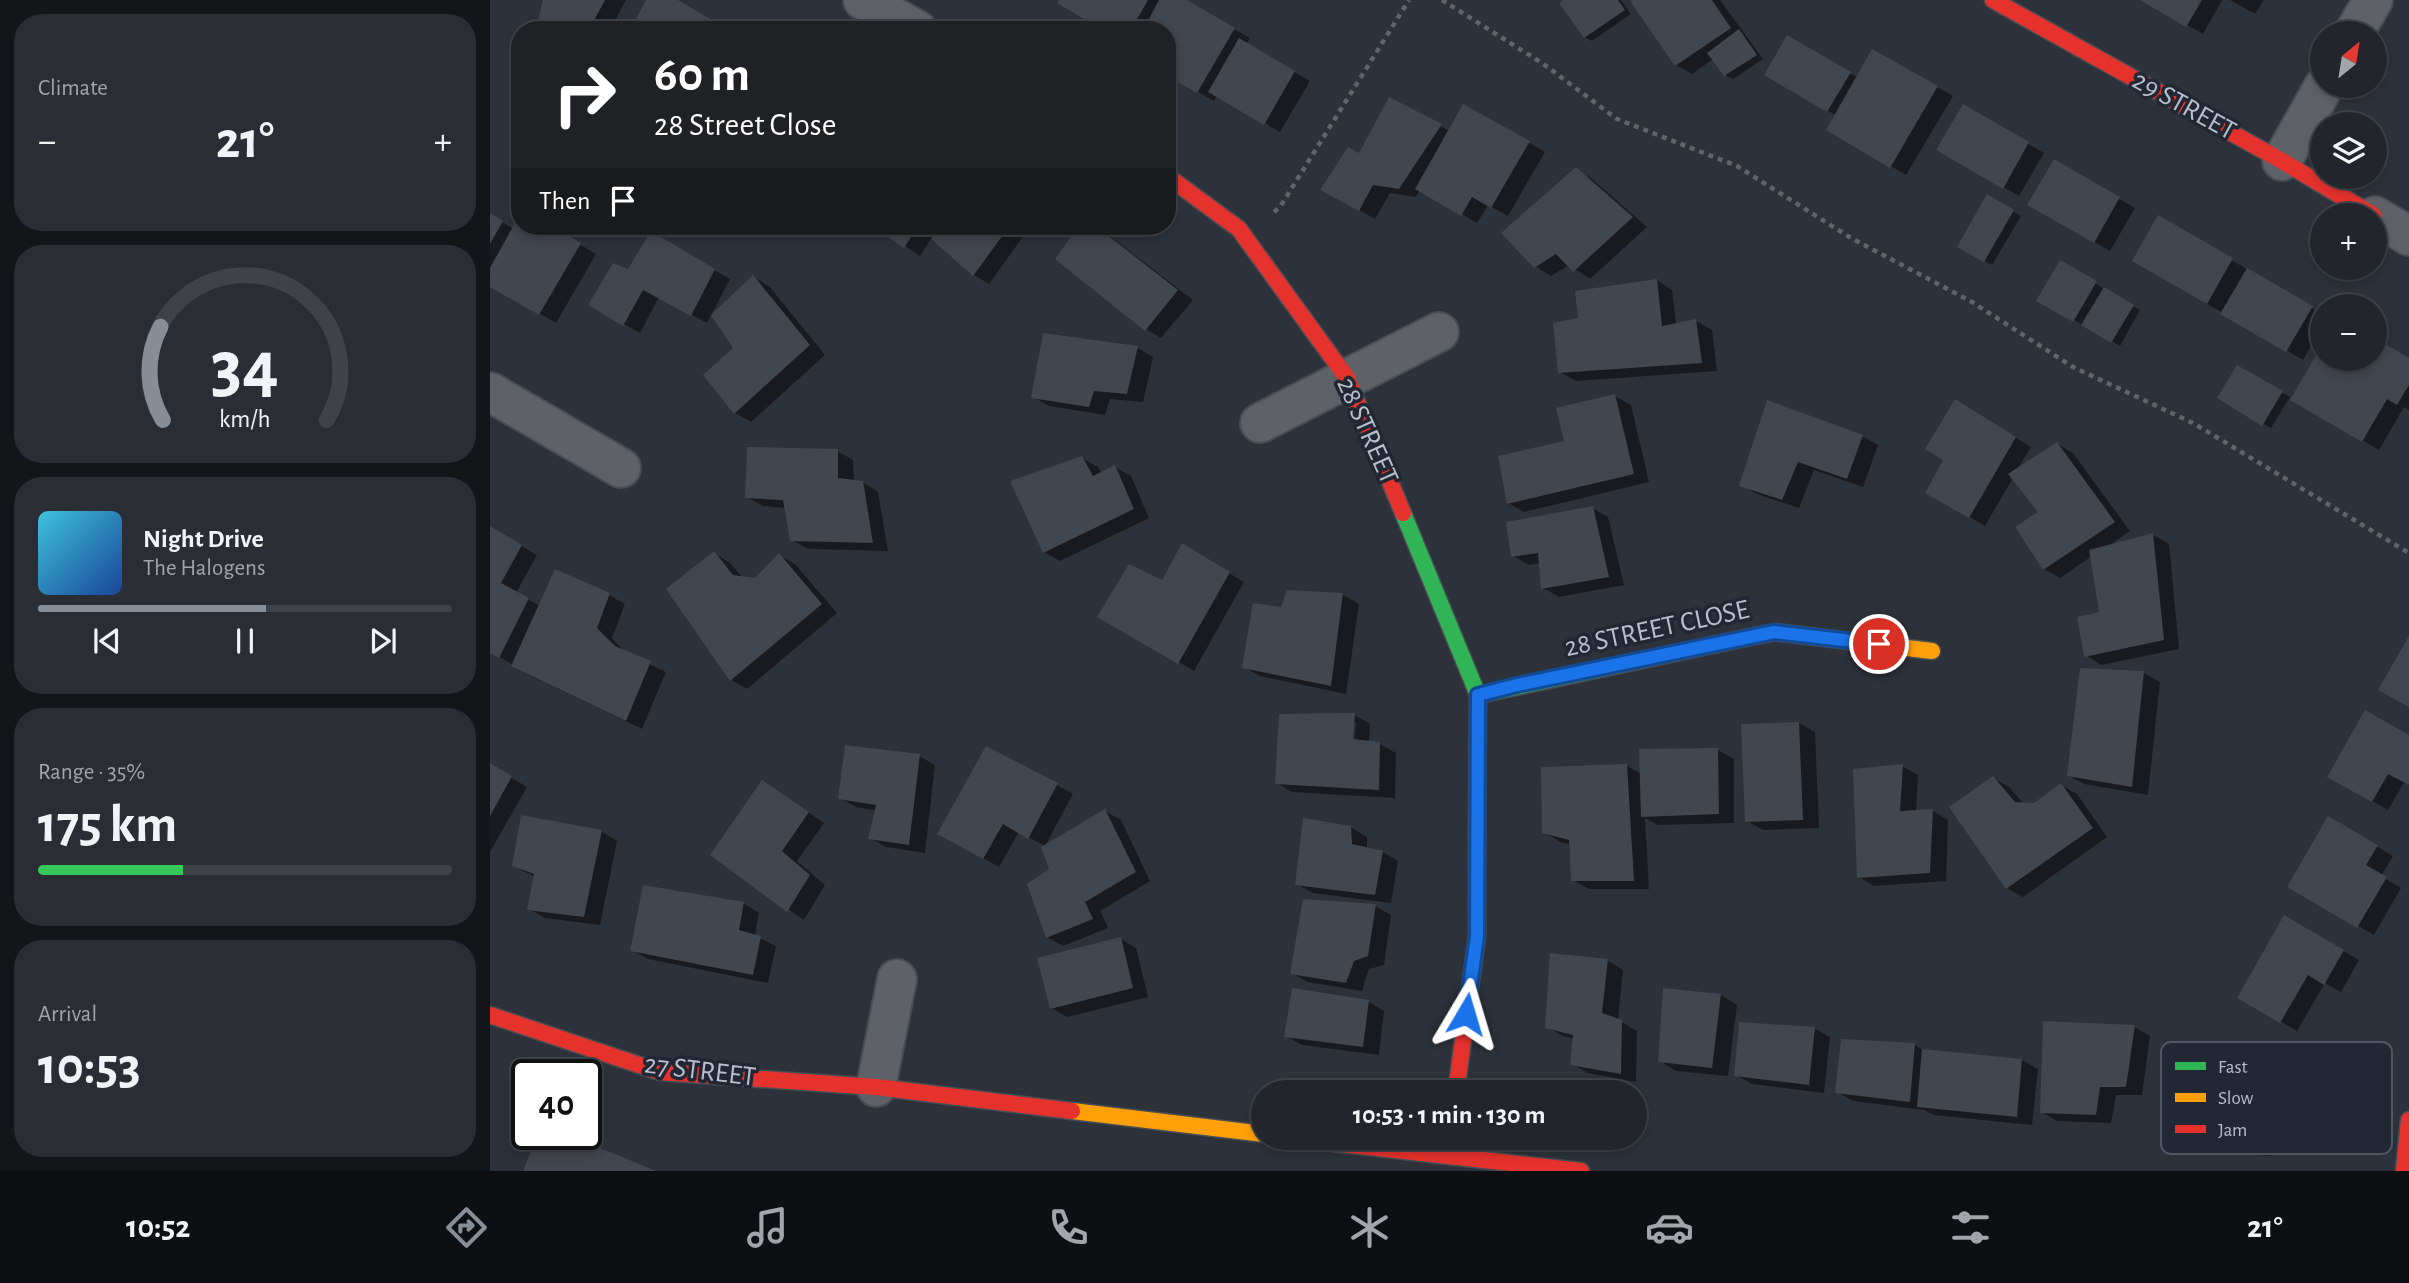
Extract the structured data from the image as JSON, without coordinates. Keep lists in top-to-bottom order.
{
  "streets": {
    "street": [
      "29 STREET",
      "28 STREET",
      "28 STREET CLOSE",
      "27 STREET"
    ]
  },
  "crossings": [
    ["28 STREET", "28 STREET CLOSE"]
  ],
  "legend": ["Fast", "Slow", "Jam"],
  "north": "top right",
  "page": {
    "tile": [
      "Climate",
      ["Range · 35%", "175 km"],
      ["Arrival", "10:53"]
    ],
    "map_buttons": ["+", "−"],
    "turn": ["60 m", "28 Street Close"],
    "heat": ["−", "21°", "+"],
    "then": "Then",
    "song": ["Night Drive", "The Halogens"],
    "limit": "40",
    "trip": "10:53 · 1 min · 130 m",
    "tabs": ["10:52", "21°"],
    "gauge": ["34", "km/h"]
  }
}
